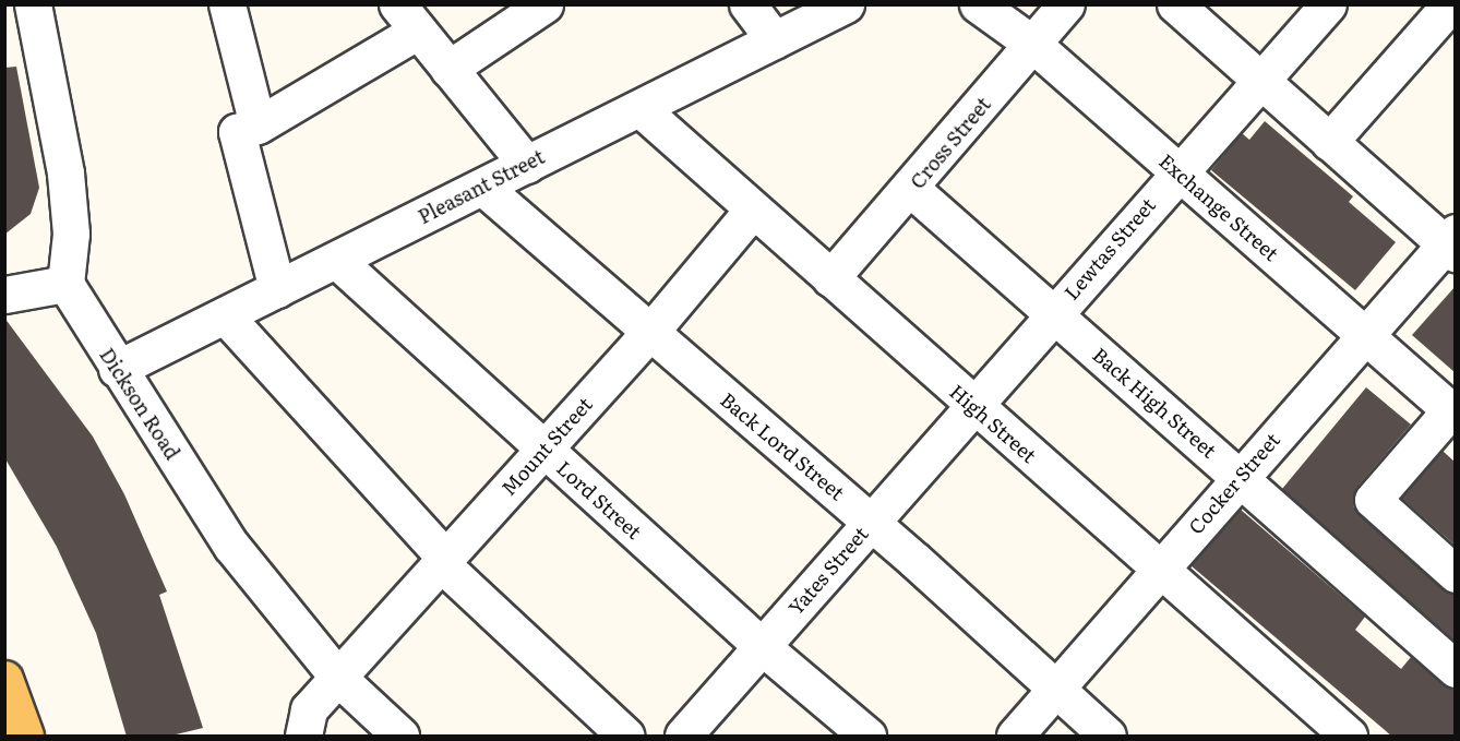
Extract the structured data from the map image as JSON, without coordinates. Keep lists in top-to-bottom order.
{
  "streets": {
    "street": [
      "Cross Street",
      "Pleasant Street",
      "Exchange Street",
      "Lewtas Street",
      "Back High Street",
      "Dickson Road",
      "High Street",
      "Mount Street",
      "Back Lord Street",
      "Cocker Street",
      "Lord Street",
      "Yates Street"
    ]
  },
  "crossings": [
    ["Cross Street", "Exchange Street"],
    ["Cross Street", "Back High Street"],
    ["Cross Street", "High Street"],
    ["Pleasant Street", "Dickson Road"],
    ["Pleasant Street", "High Street"],
    ["Pleasant Street", "Back Lord Street"],
    ["Pleasant Street", "Lord Street"],
    ["Exchange Street", "Lewtas Street"],
    ["Exchange Street", "Cocker Street"],
    ["Lewtas Street", "Back High Street"],
    ["Lewtas Street", "High Street"],
    ["Lewtas Street", "Yates Street"],
    ["Back High Street", "Cocker Street"],
    ["Dickson Road", "Mount Street"],
    ["High Street", "Mount Street"],
    ["High Street", "Cocker Street"],
    ["High Street", "Yates Street"],
    ["Mount Street", "Back Lord Street"],
    ["Mount Street", "Lord Street"],
    ["Back Lord Street", "Cocker Street"],
    ["Back Lord Street", "Yates Street"],
    ["Lord Street", "Yates Street"]
  ]
}
